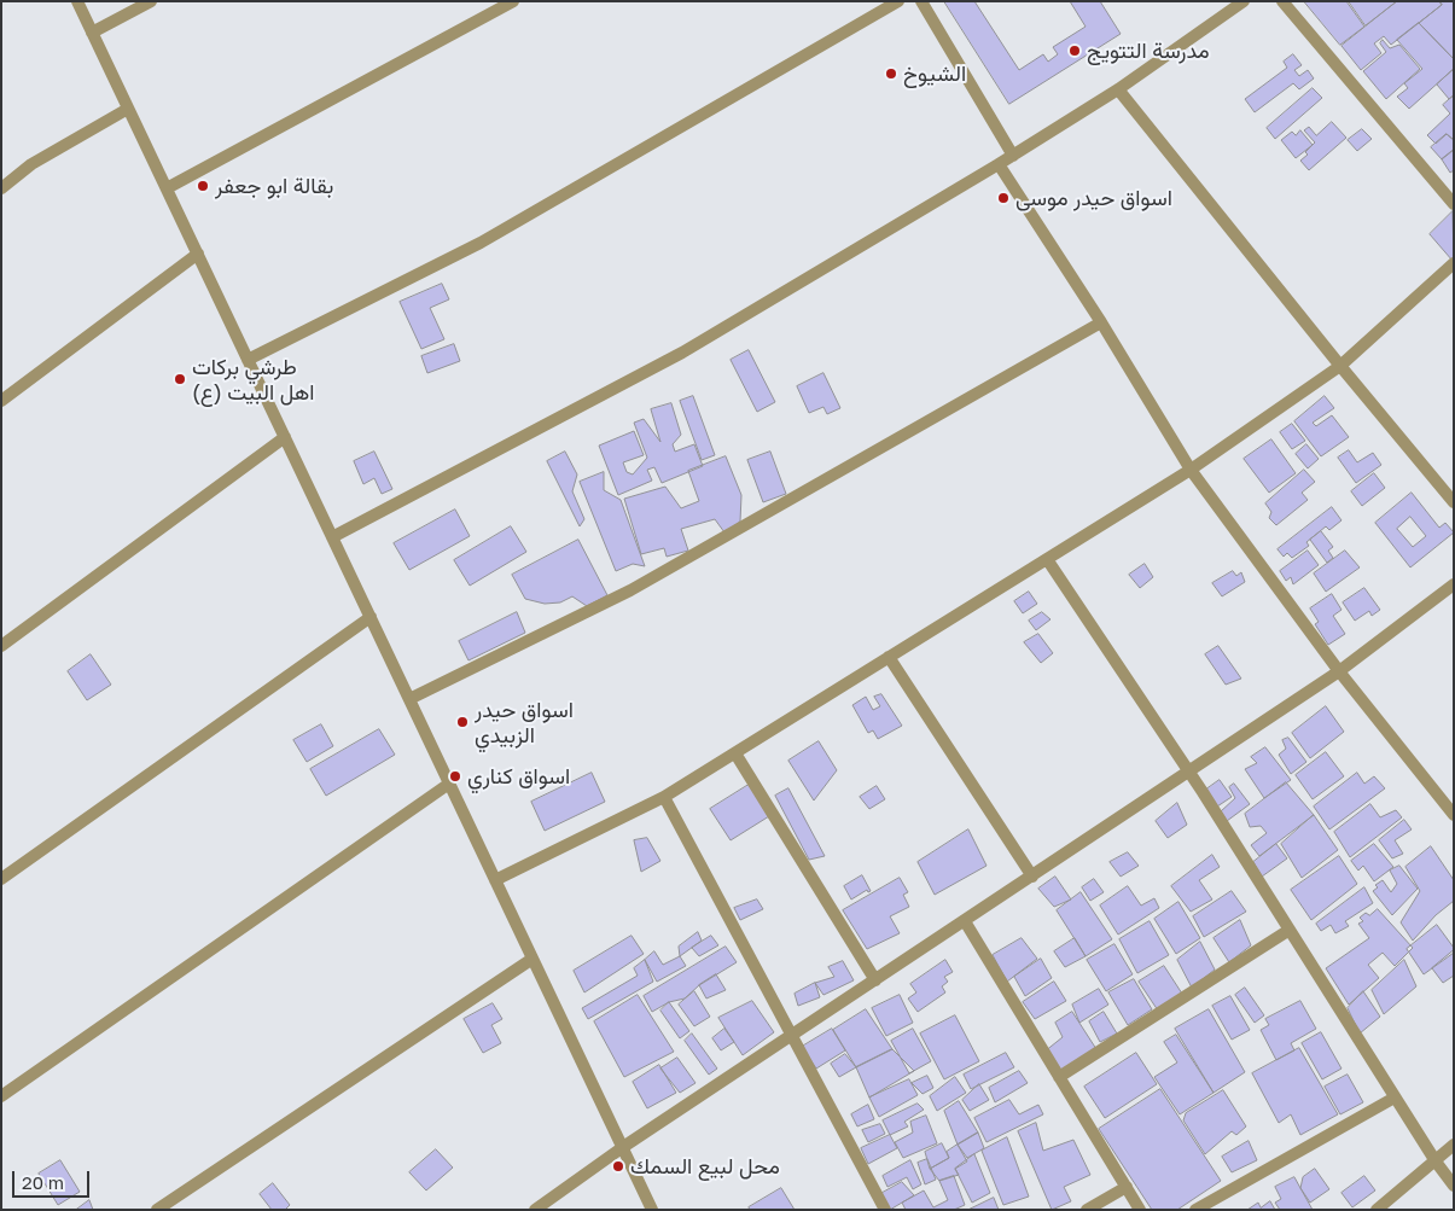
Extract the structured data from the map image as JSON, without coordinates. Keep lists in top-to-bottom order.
{
  "places": [
    "مدرسة التتويج",
    "الشيوخ",
    "بقالة ابو جعفر",
    "اسواق حيدر موسى",
    "طرشي بركات اهل البيت (ع)",
    "اسواق حيدر الزبيدي",
    "اسواق كناري",
    "محل لبيع السمك"
  ],
  "scale_bar": "20 m"
}
